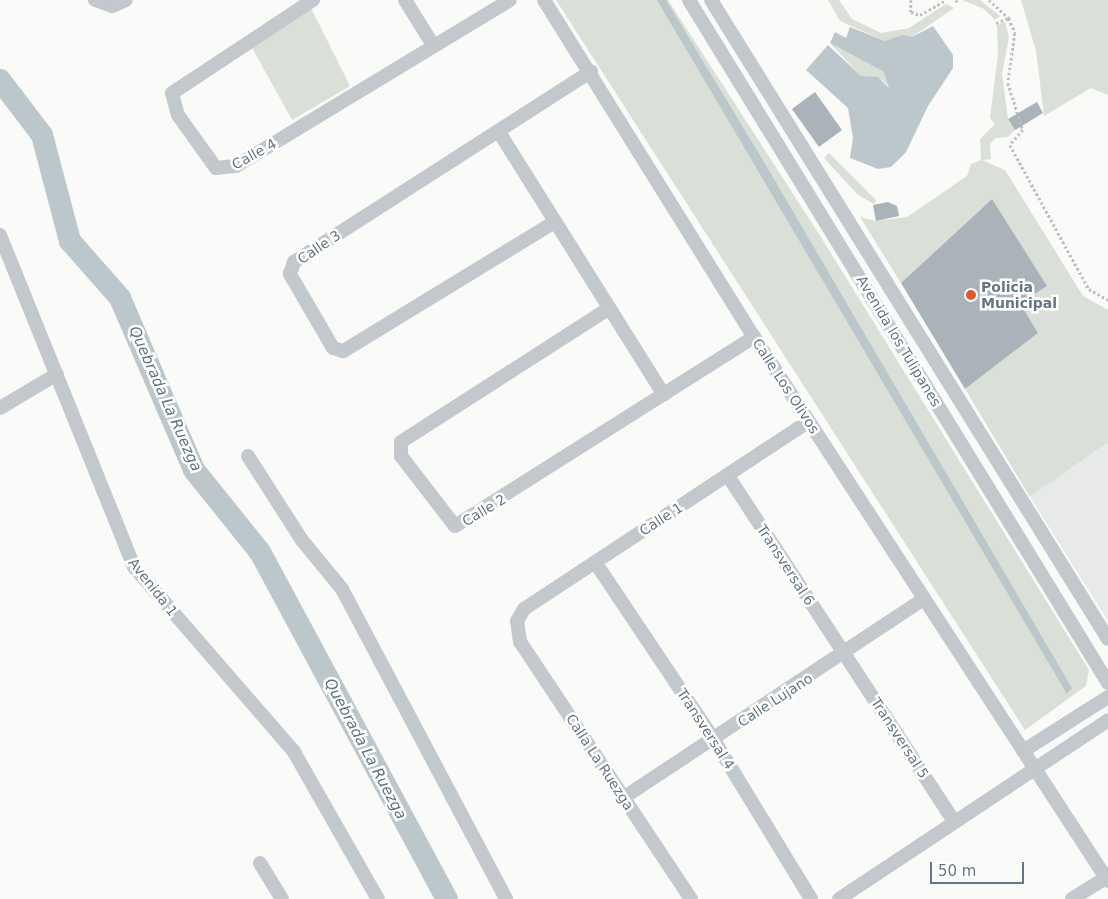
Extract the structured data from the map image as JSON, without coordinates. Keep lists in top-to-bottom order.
{
  "streets": {
    "street": [
      "Calle 4",
      "Calle 3",
      "Avenida los Tulipanes",
      "Calle Los Olivos",
      "Calle 2",
      "Calle 1",
      "Transversal 6",
      "Avenida 1",
      "Calle Lujano",
      "Transversal 4",
      "Transversal 5",
      "Calla La Ruezga"
    ]
  },
  "crossings": [
    ["Calle 3", "Calle Los Olivos"],
    ["Calle Los Olivos", "Calle 2"],
    ["Calle Los Olivos", "Calle 1"],
    ["Calle Los Olivos", "Calle Lujano"],
    ["Calle 1", "Transversal 6"],
    ["Calle 1", "Transversal 4"],
    ["Calle 1", "Calla La Ruezga"],
    ["Transversal 6", "Calle Lujano"],
    ["Transversal 6", "Transversal 5"],
    ["Calle Lujano", "Transversal 4"],
    ["Calle Lujano", "Transversal 5"],
    ["Calle Lujano", "Calla La Ruezga"]
  ],
  "water": ["Quebrada La Ruezga"],
  "places": ["Policia Municipal"],
  "scale_bar": "50 m"
}
